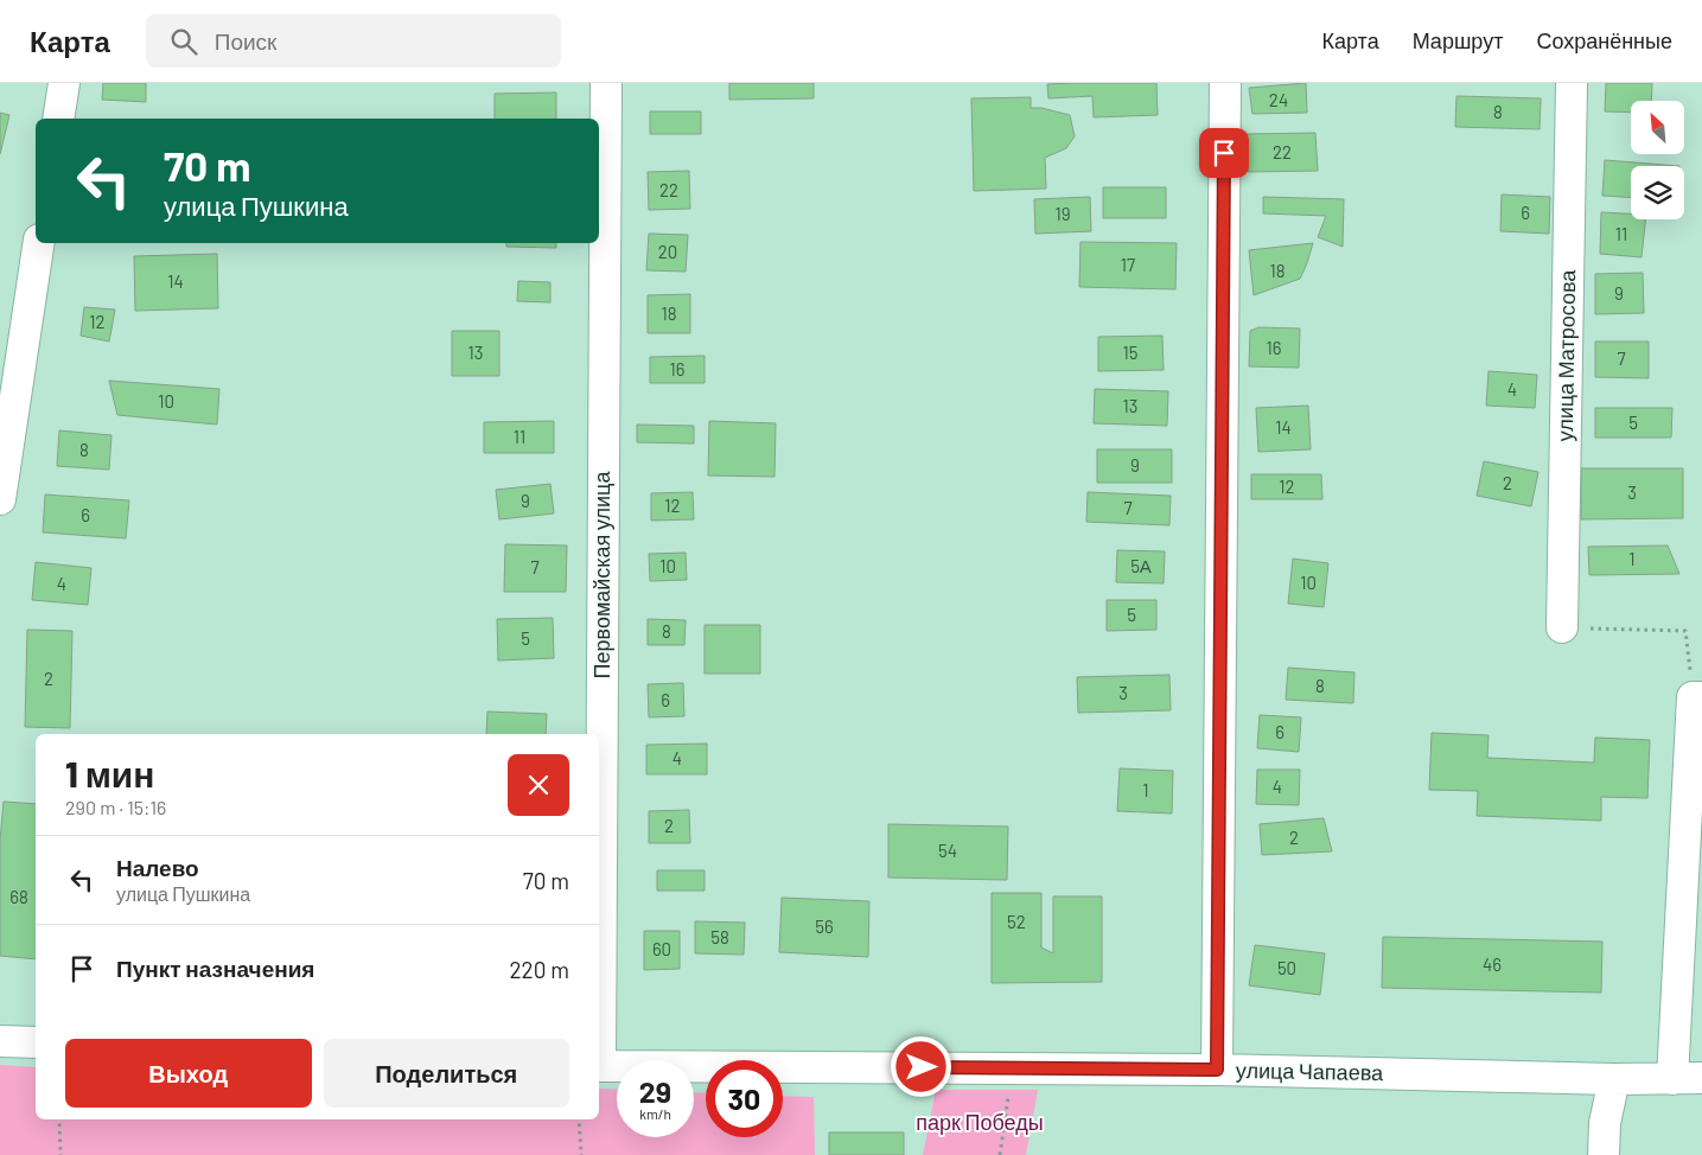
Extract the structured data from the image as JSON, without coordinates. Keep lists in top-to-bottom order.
{
  "streets": {
    "street": ["улица Матросова", "Первомайская улица", "улица Чапаева"]
  },
  "parks": ["парк Победы"],
  "house_numbers": [
    "24",
    "8",
    "22",
    "22",
    "6",
    "19",
    "11",
    "20",
    "17",
    "18",
    "14",
    "9",
    "18",
    "12",
    "16",
    "13",
    "15",
    "7",
    "16",
    "4",
    "10",
    "13",
    "5",
    "14",
    "11",
    "8",
    "9",
    "2",
    "12",
    "3",
    "9",
    "12",
    "7",
    "6",
    "1",
    "10",
    "5А",
    "7",
    "10",
    "4",
    "5",
    "8",
    "5",
    "2",
    "8",
    "3",
    "6",
    "6",
    "4",
    "4",
    "1",
    "2",
    "2",
    "54",
    "68",
    "52",
    "56",
    "58",
    "60",
    "46",
    "50"
  ],
  "north": "top left",
  "page": {
    "header": "Карта",
    "search": "Поиск",
    "nav": ["Карта", "Маршрут", "Сохранённые"],
    "turn": ["70 m", "улица Пушкина"],
    "heading": ["1 мин", "290 m · 15:16"],
    "list": [
      {
        "name": "Налево",
        "note": "улица Пушкина",
        "value": "70 m"
      },
      {
        "name": "Пункт назначения",
        "value": "220 m"
      }
    ],
    "buttons": ["Выход", "Поделиться"],
    "speed": "29 km/h",
    "limit": "30"
  }
}
